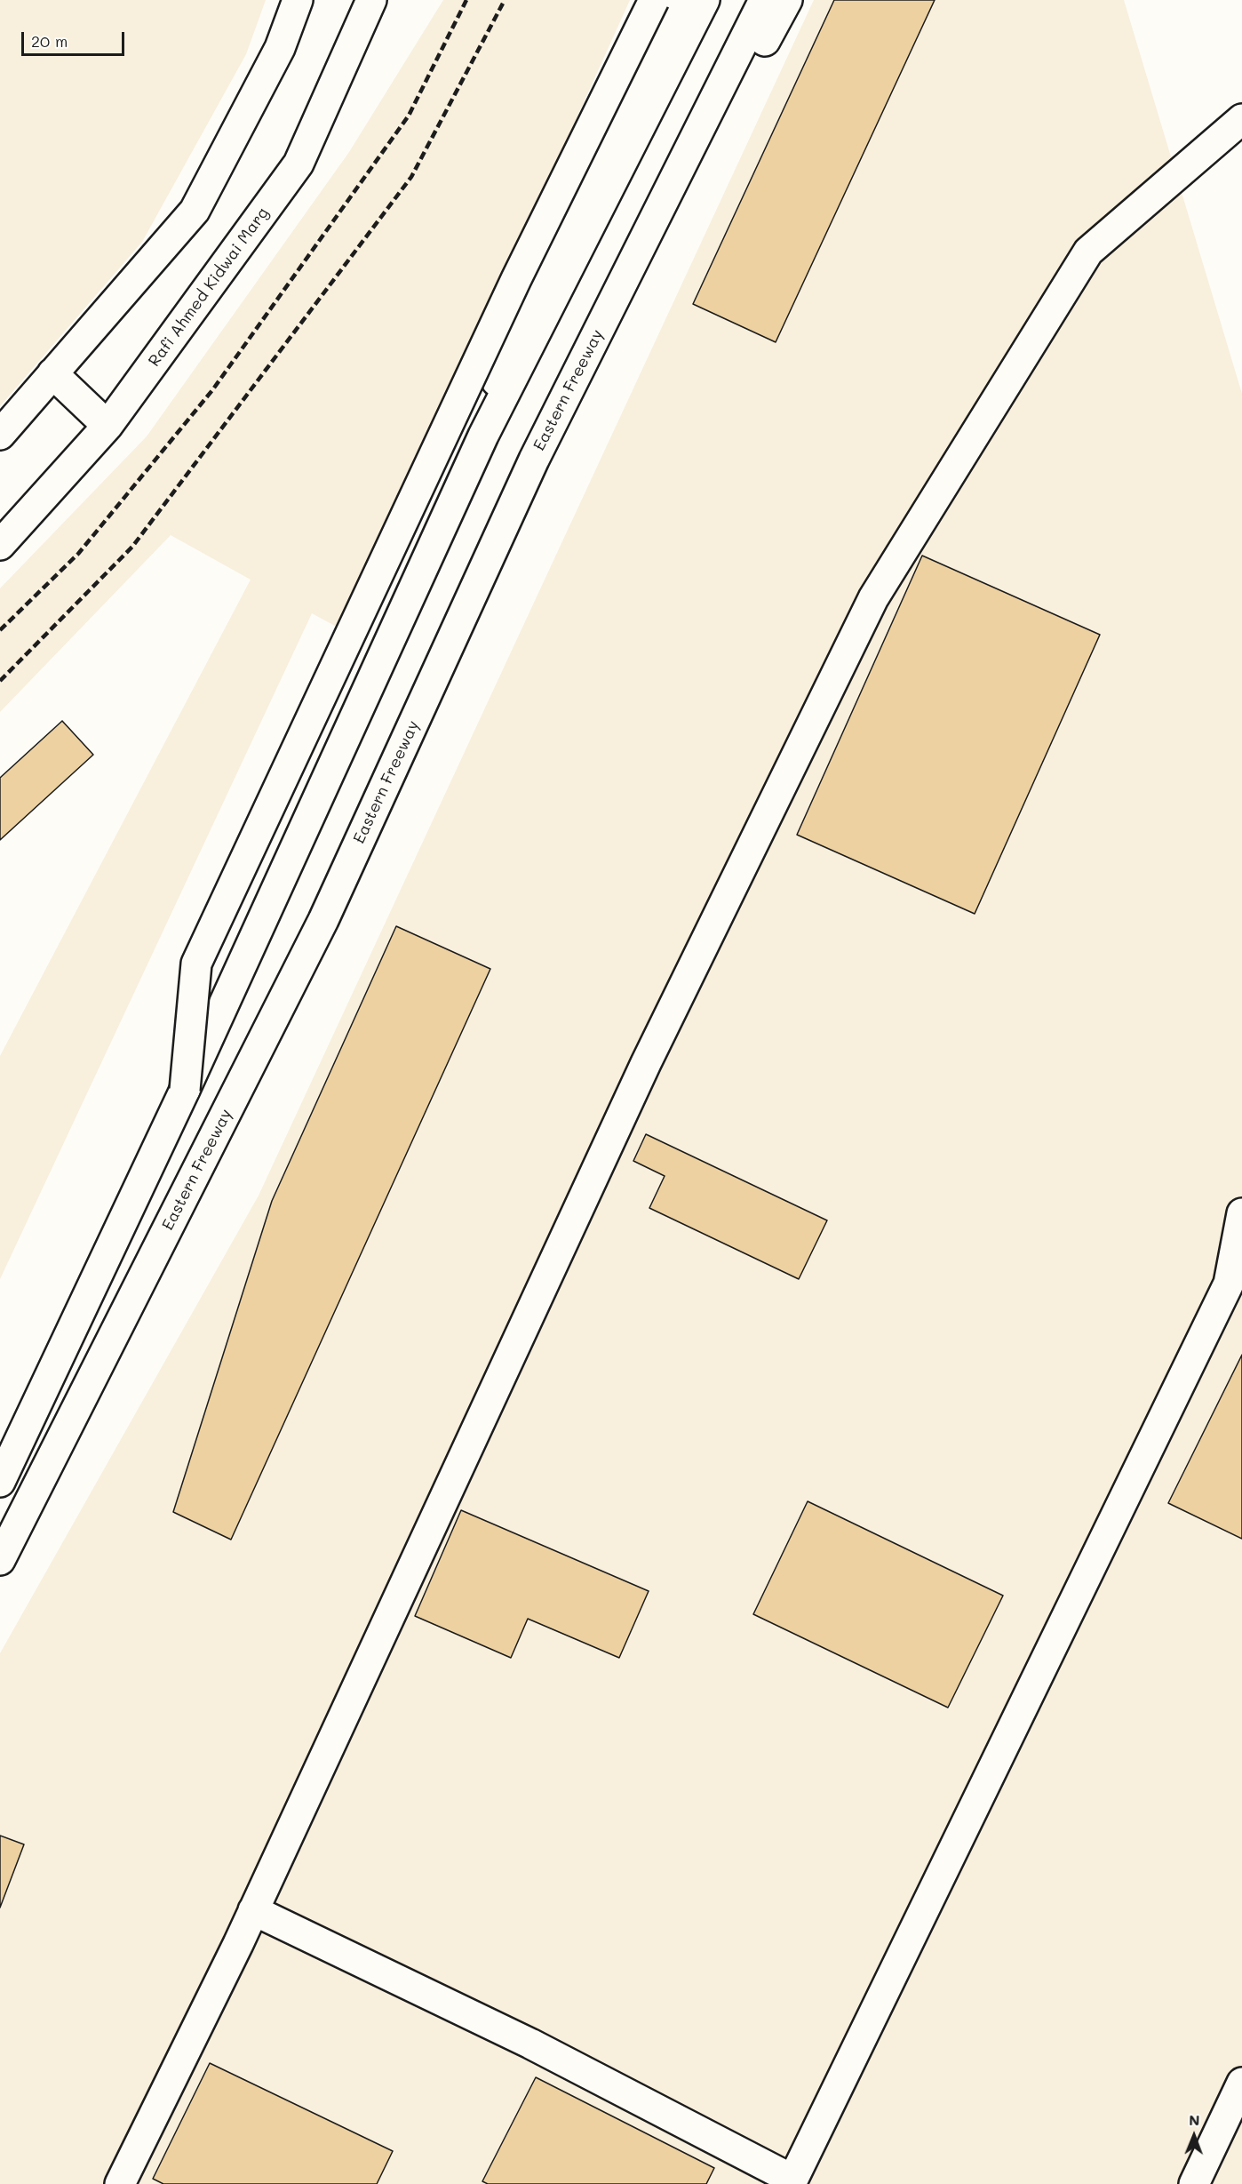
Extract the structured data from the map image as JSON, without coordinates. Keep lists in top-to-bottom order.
{
  "streets": {
    "main road": ["Rafi Ahmed Kidwai Marg", "Eastern Freeway"]
  },
  "scale_bar": "20 m",
  "north": "top"
}
